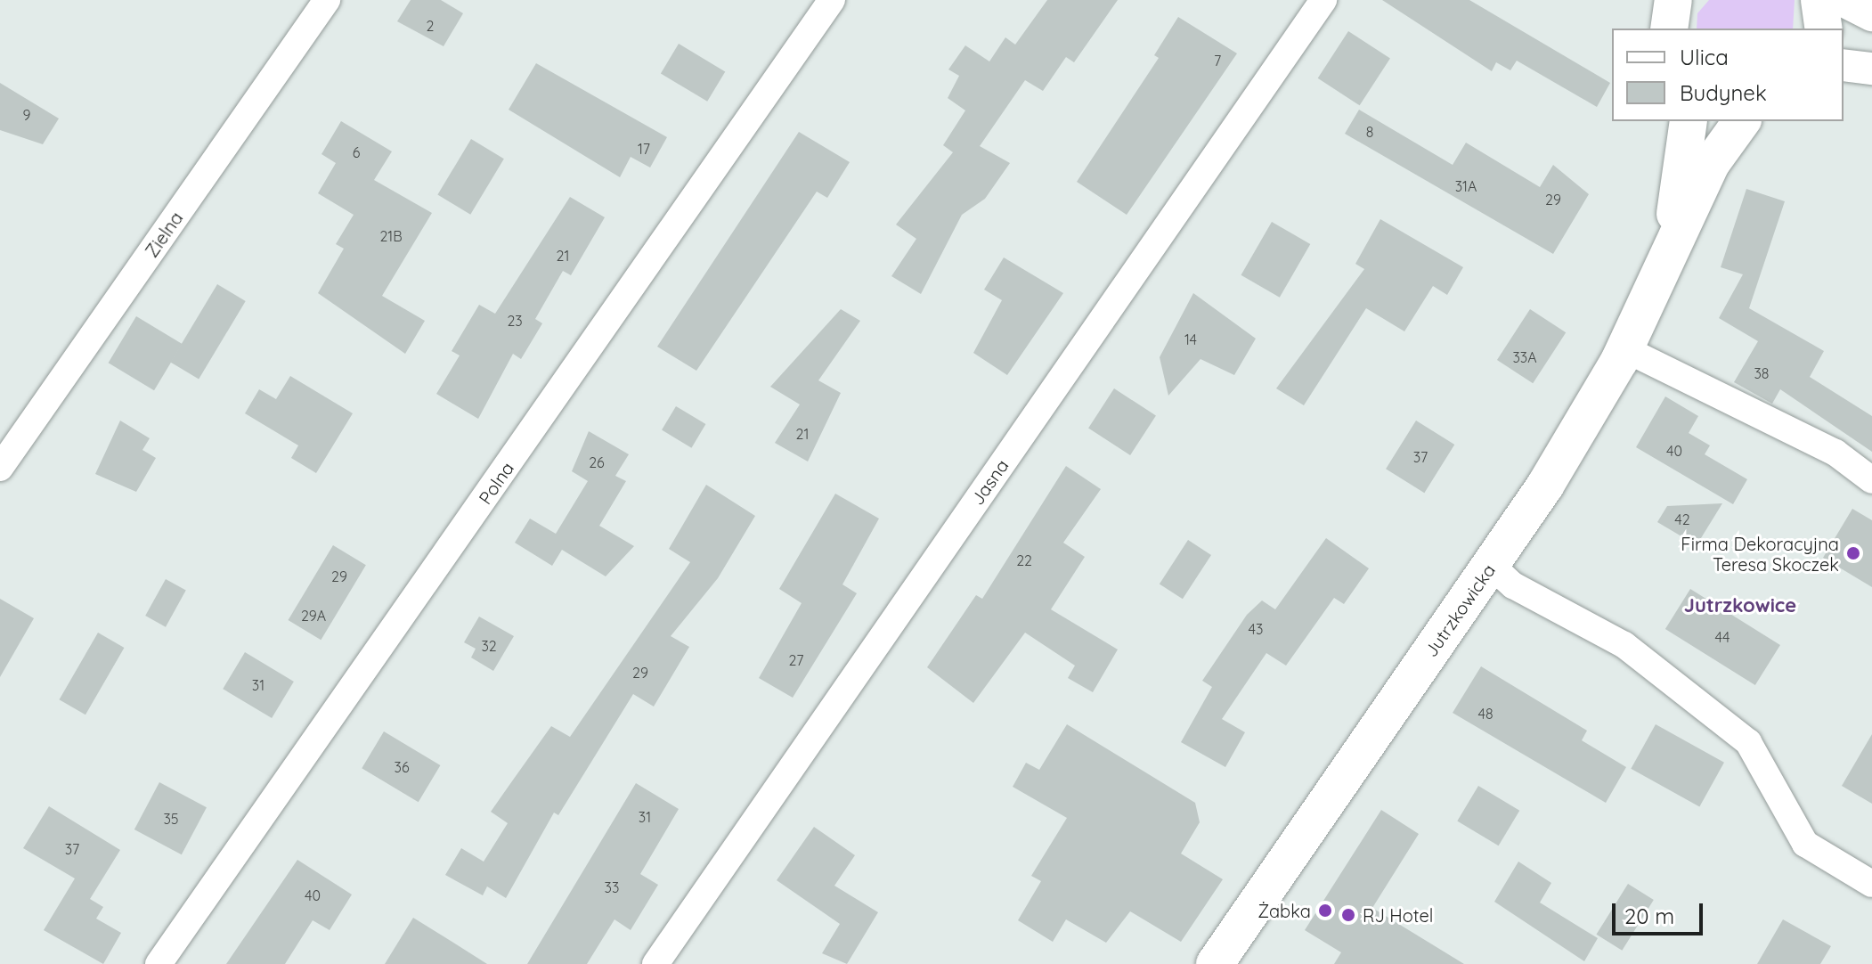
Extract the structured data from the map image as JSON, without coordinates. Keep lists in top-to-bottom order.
{
  "streets": {
    "main road": ["Jutrzkowicka"],
    "street": ["Zielna", "Jasna", "Polna"]
  },
  "districts": ["Jutrzkowice"],
  "places": ["Firma Dekoracyjna Teresa Skoczek", "Żabka", "RJ Hotel"],
  "house_numbers": [
    "2",
    "7",
    "9",
    "8",
    "17",
    "6",
    "31A",
    "29",
    "21B",
    "21",
    "23",
    "14",
    "33A",
    "38",
    "21",
    "40",
    "37",
    "26",
    "42",
    "22",
    "29",
    "29A",
    "43",
    "44",
    "32",
    "27",
    "29",
    "31",
    "48",
    "36",
    "31",
    "35",
    "37",
    "33",
    "40"
  ],
  "legend": ["Ulica", "Budynek"],
  "scale_bar": "20 m"
}
